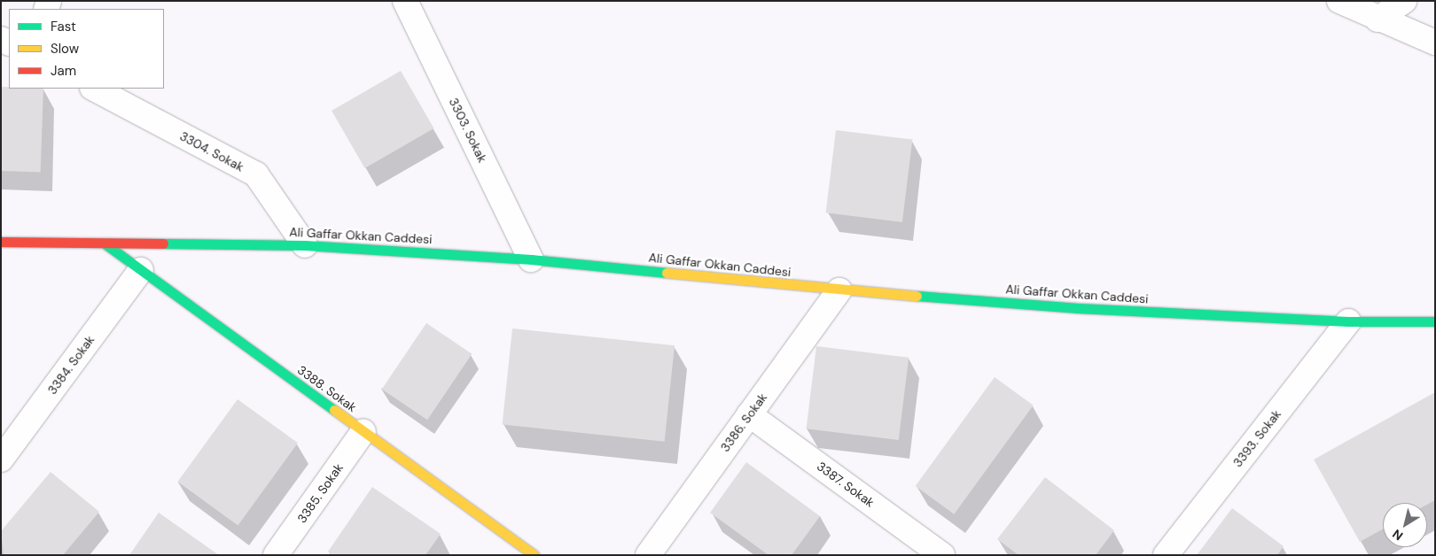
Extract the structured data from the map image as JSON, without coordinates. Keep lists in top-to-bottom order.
{
  "streets": {
    "street": [
      "3303. Sokak",
      "3304. Sokak",
      "Ali Gaffar Okkan Caddesi",
      "3384. Sokak",
      "3388. Sokak",
      "3386. Sokak",
      "3393. Sokak",
      "3387. Sokak",
      "3385. Sokak"
    ]
  },
  "crossings": [
    ["3303. Sokak", "Ali Gaffar Okkan Caddesi"],
    ["3304. Sokak", "Ali Gaffar Okkan Caddesi"],
    ["Ali Gaffar Okkan Caddesi", "3388. Sokak"],
    ["Ali Gaffar Okkan Caddesi", "3386. Sokak"],
    ["Ali Gaffar Okkan Caddesi", "3393. Sokak"],
    ["3384. Sokak", "3388. Sokak"],
    ["3388. Sokak", "3385. Sokak"],
    ["3386. Sokak", "3387. Sokak"]
  ],
  "legend": ["Fast", "Slow", "Jam"],
  "north": "bottom left"
}
